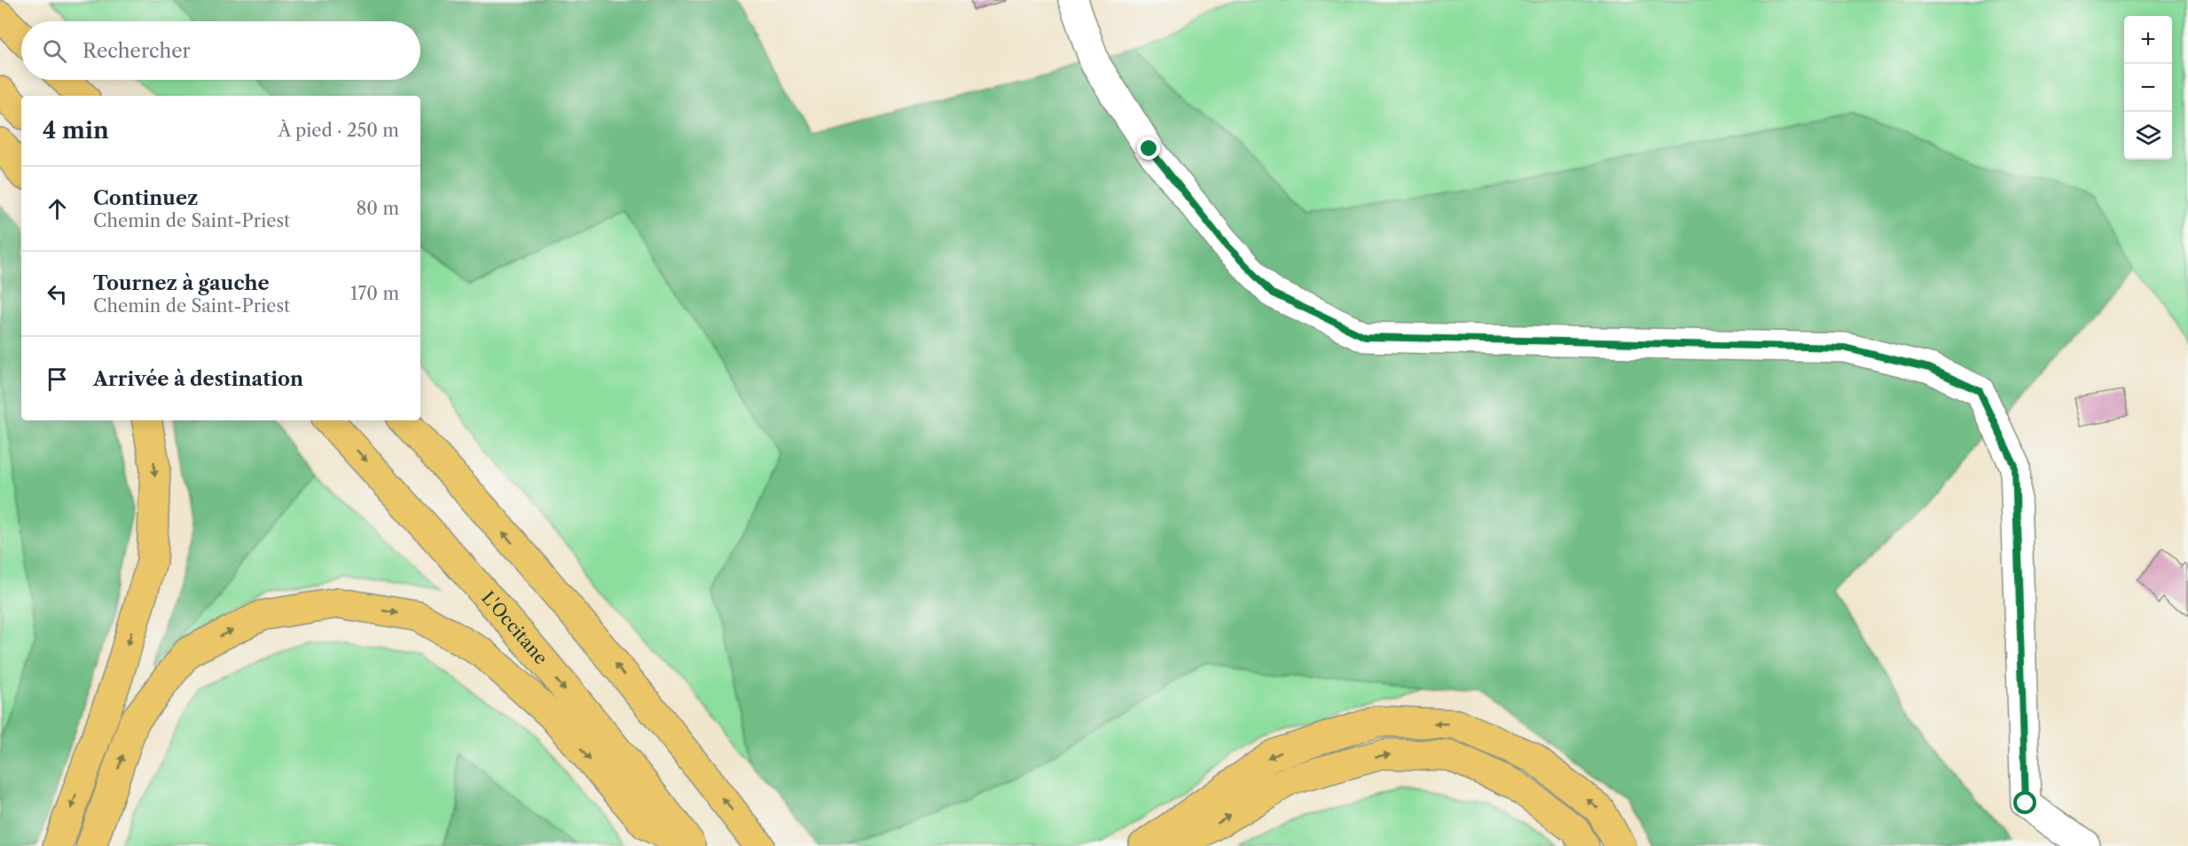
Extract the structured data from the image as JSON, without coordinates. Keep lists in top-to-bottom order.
{
  "streets": {
    "highway": ["L'Occitane"]
  },
  "page": {
    "map_buttons": ["+", "−"],
    "search": "Rechercher",
    "heading": ["4 min", "À pied · 250 m"],
    "list": [
      ["Continuez", "Chemin de Saint-Priest", "80 m"],
      ["Tournez à gauche", "Chemin de Saint-Priest", "170 m"],
      "Arrivée à destination"
    ]
  }
}
